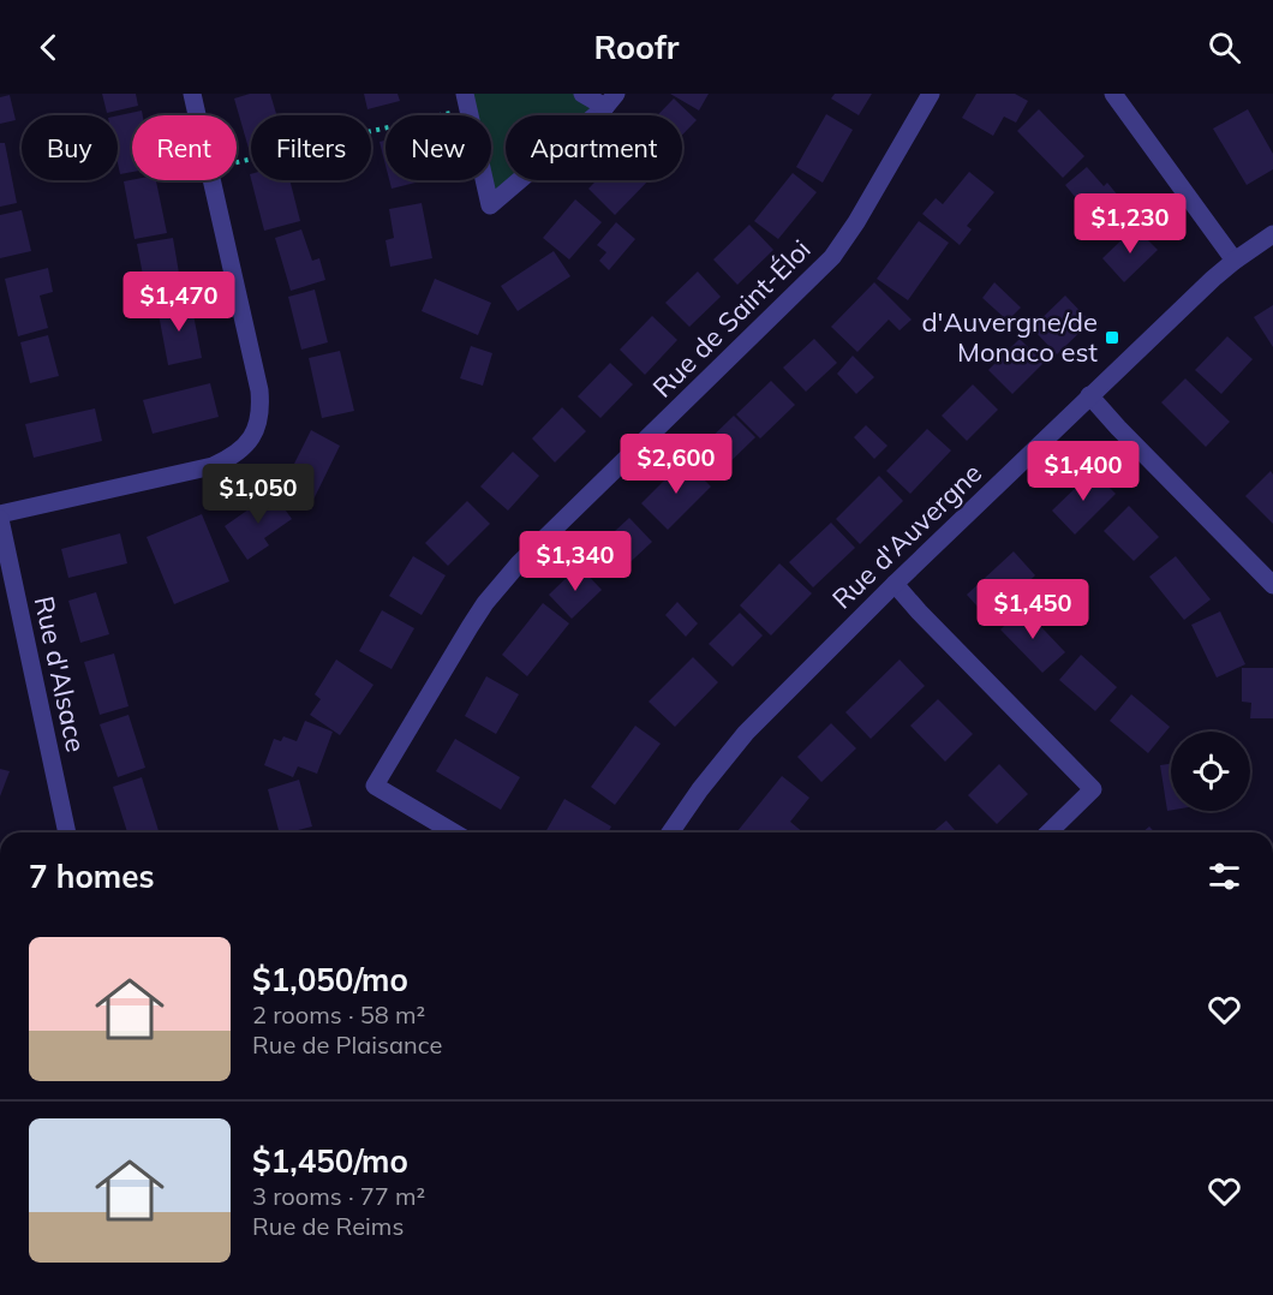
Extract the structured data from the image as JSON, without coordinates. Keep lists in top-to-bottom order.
{
  "streets": {
    "street": ["Rue de Saint-Éloi", "Rue d'Auvergne", "Rue d'Alsace"]
  },
  "places": {
    "transit": ["d'Auvergne/de Monaco est"]
  },
  "page": {
    "header": "Roofr",
    "chip": [
      "Buy",
      "Rent",
      "Filters",
      "New",
      "Apartment"
    ],
    "price": [
      "$1,230",
      "$1,470",
      "$2,600",
      "$1,400",
      "$1,050",
      "$1,340",
      "$1,450"
    ],
    "heading": "7 homes",
    "list": [
      {
        "name": "$1,050/mo",
        "note": "2 rooms · 58 m² · Rue de Plaisance"
      },
      {
        "name": "$1,450/mo",
        "note": "3 rooms · 77 m² · Rue de Reims"
      }
    ]
  }
}
